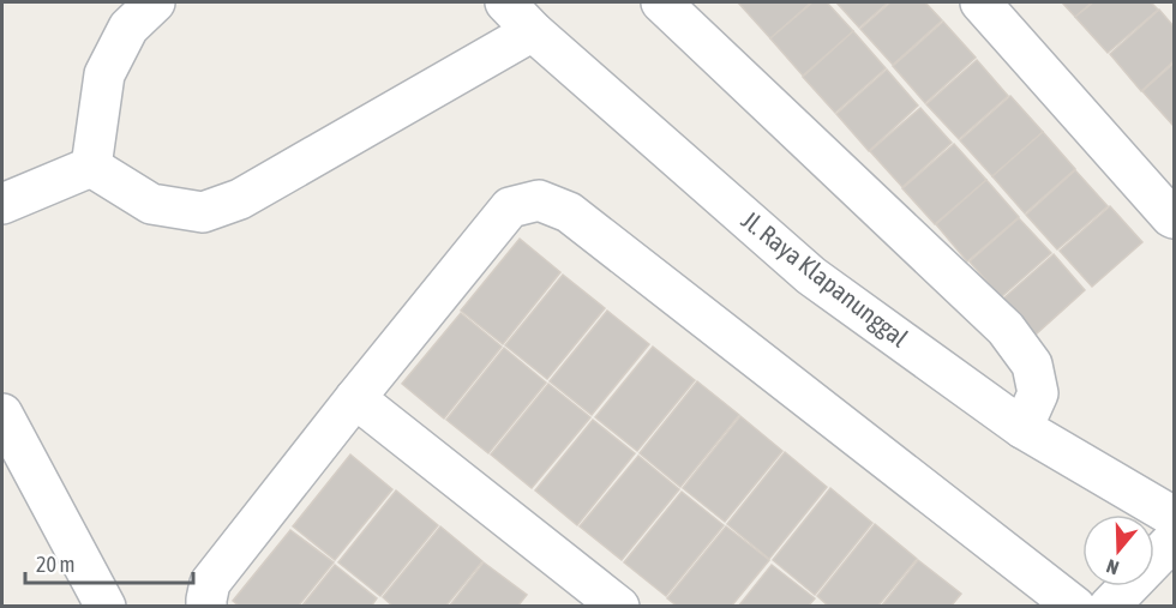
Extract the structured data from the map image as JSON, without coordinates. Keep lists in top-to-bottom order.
{
  "streets": {
    "street": ["Jl. Raya Klapanunggal"]
  },
  "scale_bar": "20 m",
  "north": "bottom"
}
